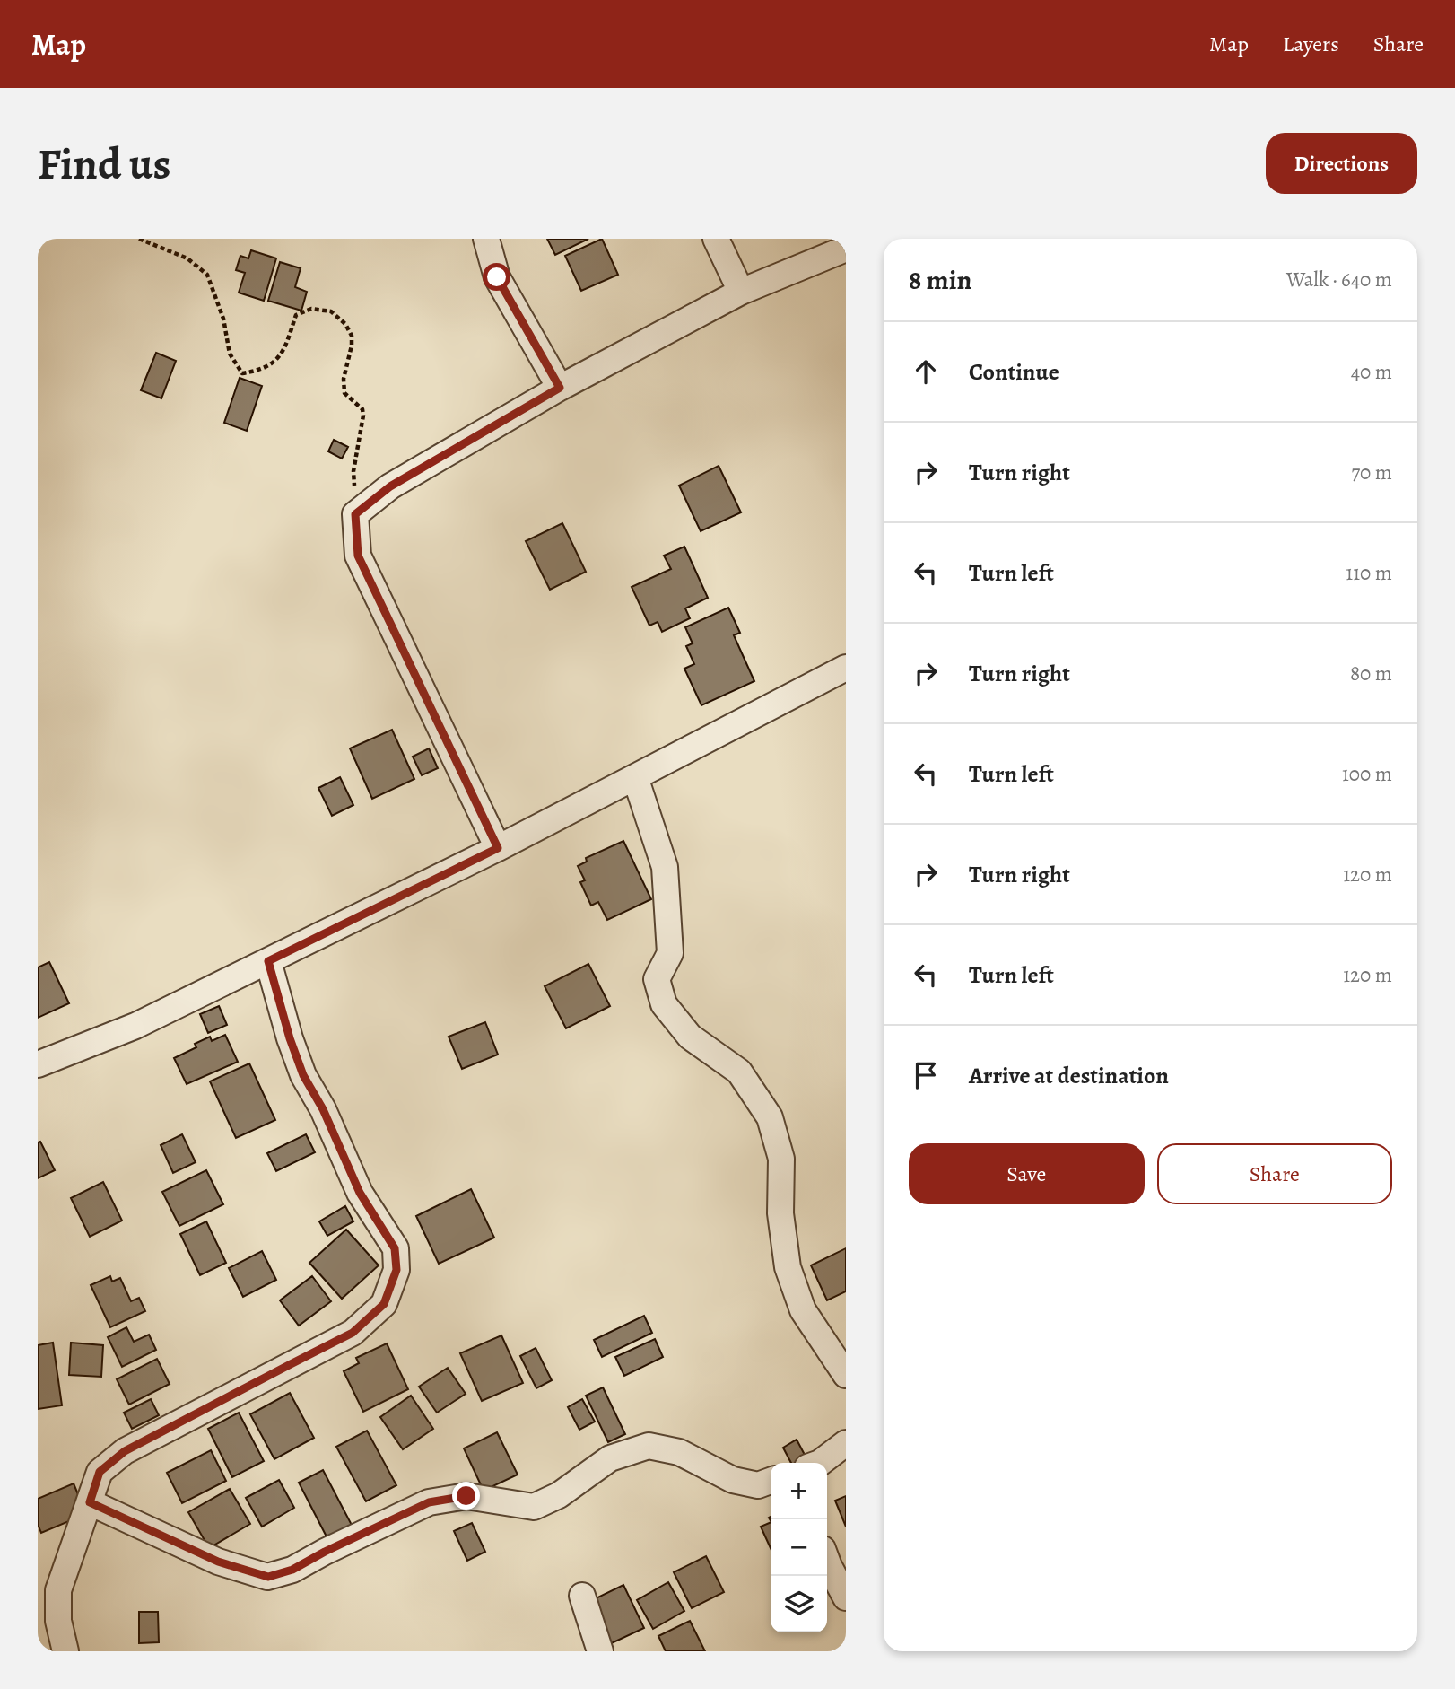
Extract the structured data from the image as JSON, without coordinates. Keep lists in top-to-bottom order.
{
  "page": {
    "header": "Map",
    "nav": ["Map", "Layers", "Share"],
    "buttons": [
      "Directions",
      ["Save", "Share"]
    ],
    "title": "Find us",
    "heading": ["8 min", "Walk · 640 m"],
    "list": [
      ["Continue", "40 m"],
      ["Turn right", "70 m"],
      ["Turn left", "110 m"],
      ["Turn right", "80 m"],
      ["Turn left", "100 m"],
      ["Turn right", "120 m"],
      ["Turn left", "120 m"],
      "Arrive at destination"
    ],
    "map_buttons": ["+", "−"]
  }
}
